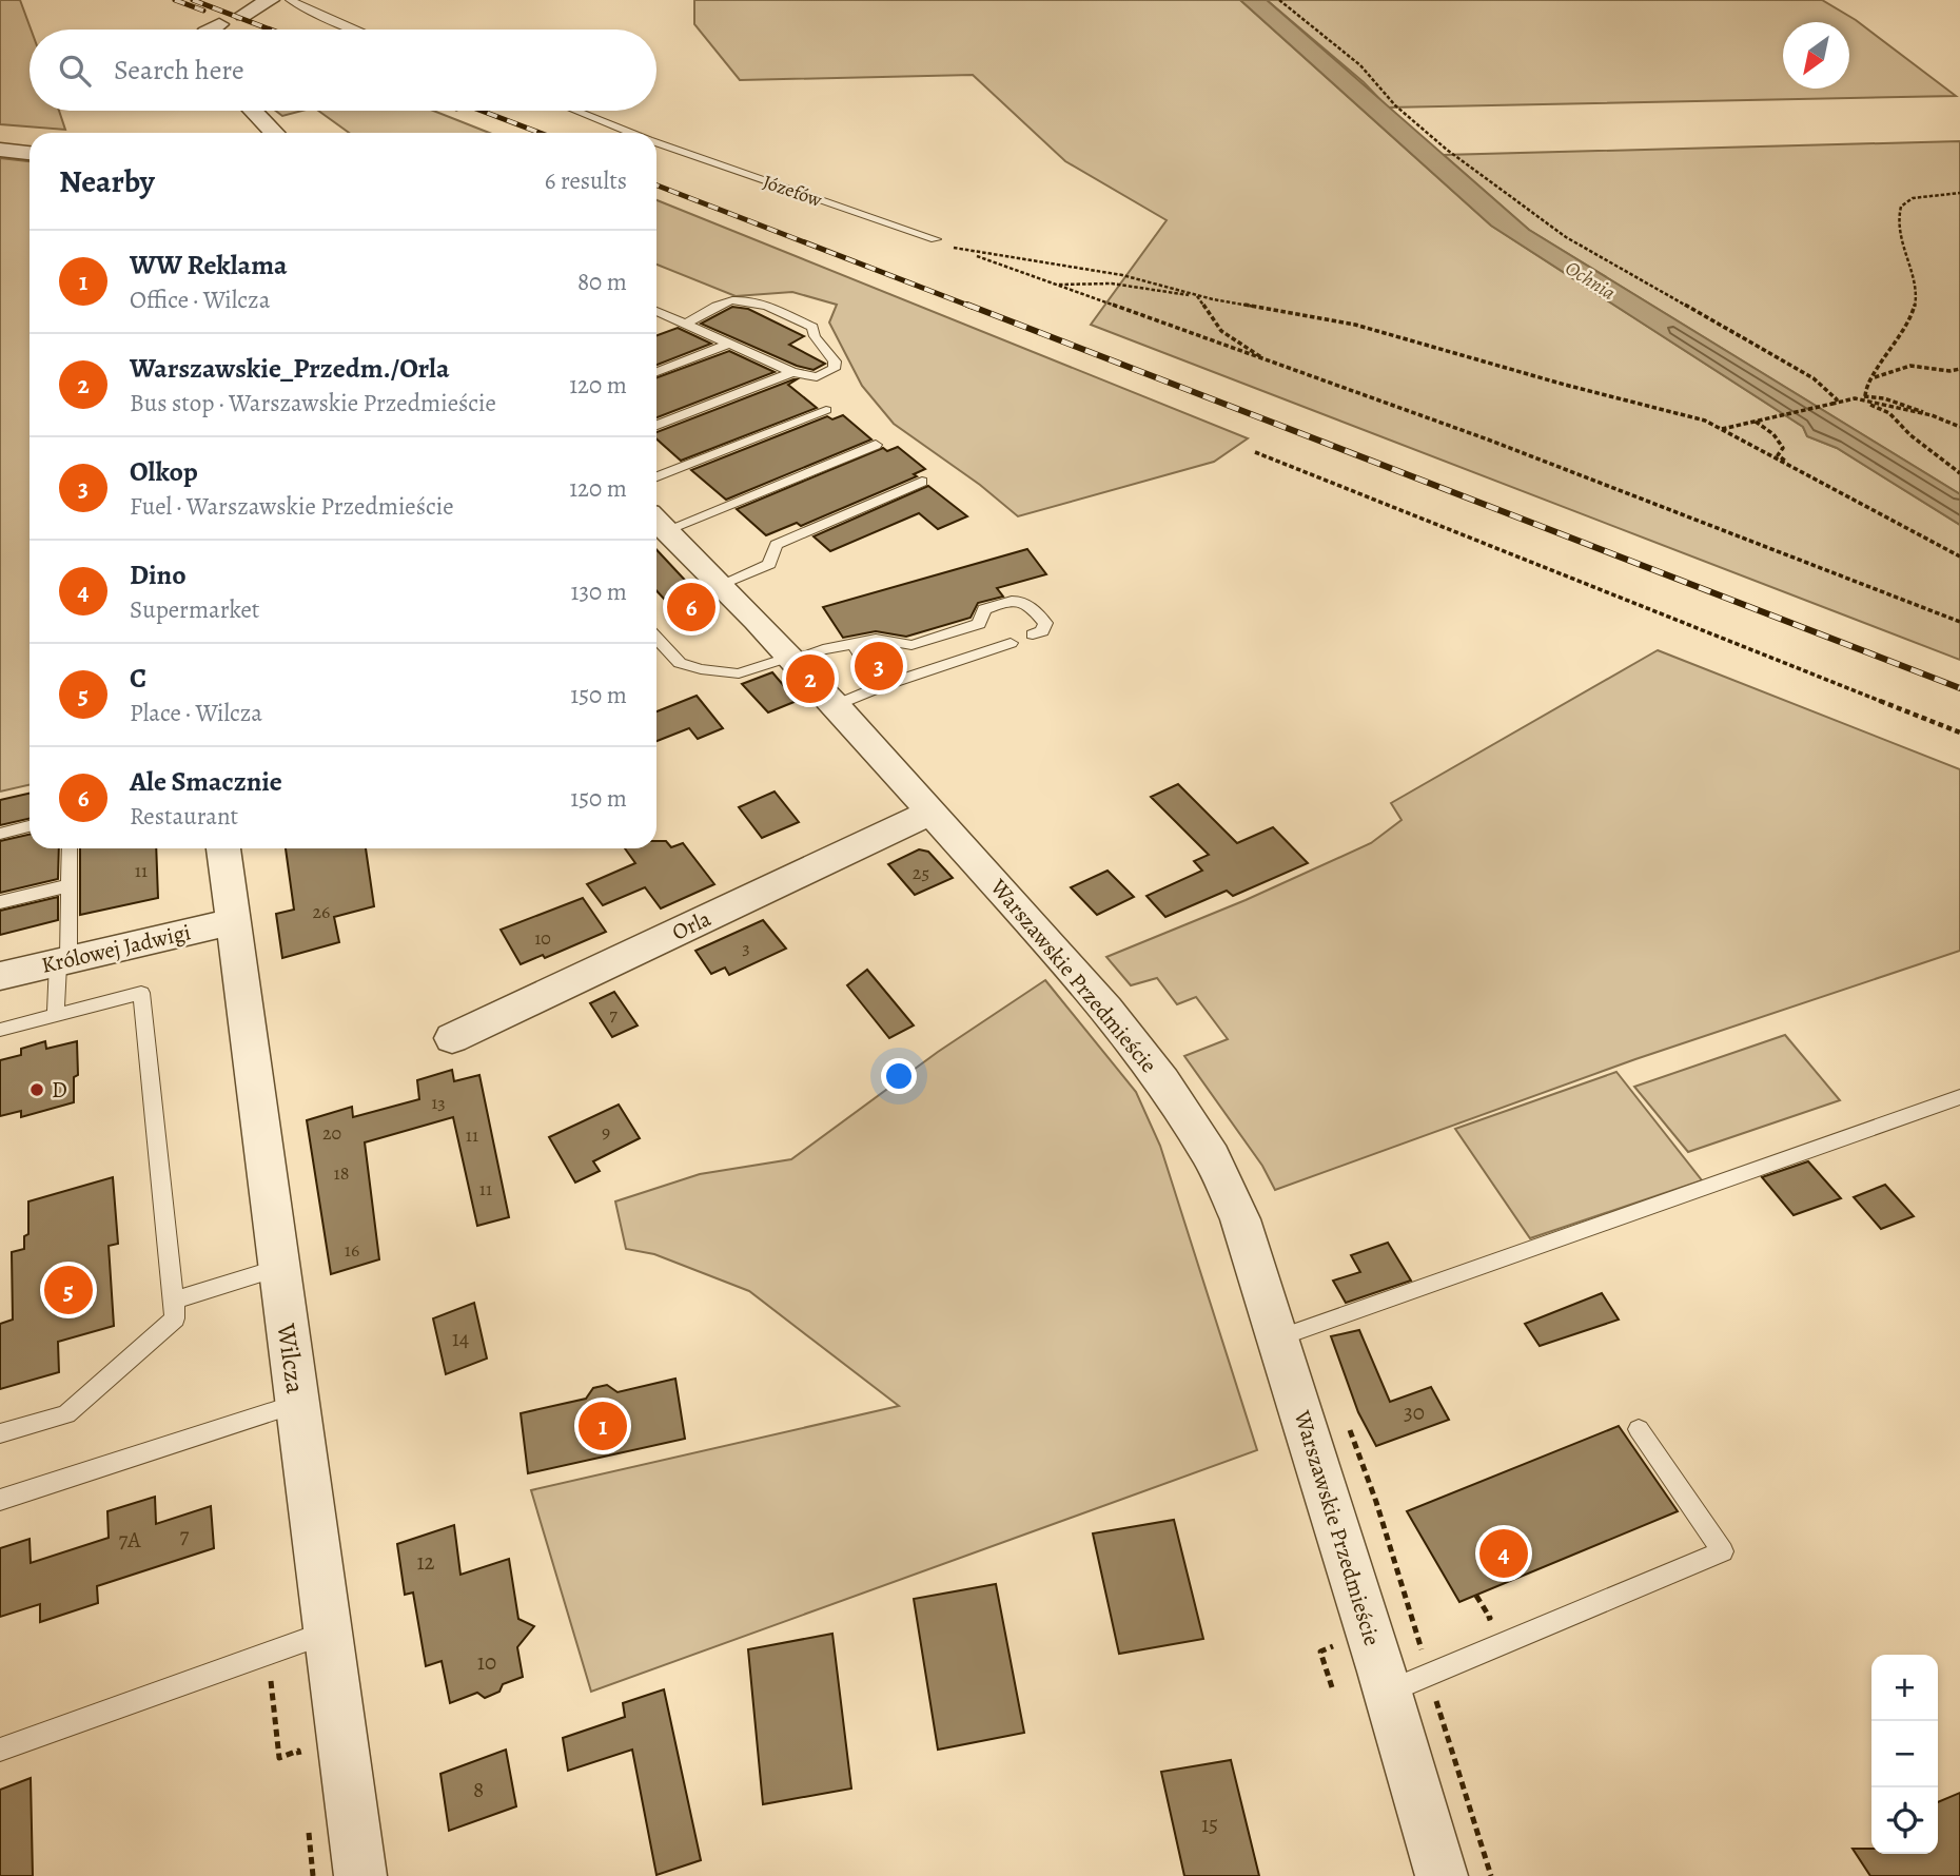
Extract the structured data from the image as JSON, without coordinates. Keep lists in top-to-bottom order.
{
  "streets": {
    "street": [
      "Orla",
      "Królowej Jadwigi",
      "Warszawskie Przedmieście",
      "Wilcza"
    ],
    "lane": ["Józefów"]
  },
  "crossings": [
    ["Orla", "Warszawskie Przedmieście"],
    ["Królowej Jadwigi", "Wilcza"]
  ],
  "water": ["Ochnia"],
  "places": ["D"],
  "house_numbers": [
    "11",
    "25",
    "26",
    "10",
    "3",
    "7",
    "13",
    "9",
    "20",
    "11",
    "18",
    "11",
    "16",
    "14",
    "30",
    "7",
    "7A",
    "12",
    "10",
    "8",
    "15"
  ],
  "north": "bottom left",
  "page": {
    "search": "Search here",
    "heading": ["Nearby", "6 results"],
    "list": [
      {
        "mark": "1",
        "name": "WW Reklama",
        "note": "Office · Wilcza",
        "value": "80 m"
      },
      {
        "mark": "2",
        "name": "Warszawskie_Przedm./Orla",
        "note": "Bus stop · Warszawskie Przedmieście",
        "value": "120 m"
      },
      {
        "mark": "3",
        "name": "Olkop",
        "note": "Fuel · Warszawskie Przedmieście",
        "value": "120 m"
      },
      {
        "mark": "4",
        "name": "Dino",
        "note": "Supermarket",
        "value": "130 m"
      },
      {
        "mark": "5",
        "name": "C",
        "note": "Place · Wilcza",
        "value": "150 m"
      },
      {
        "mark": "6",
        "name": "Ale Smacznie",
        "note": "Restaurant",
        "value": "150 m"
      }
    ],
    "pins": [
      "6",
      "3",
      "2",
      "5",
      "1",
      "4"
    ],
    "map_buttons": ["+", "−"]
  }
}
